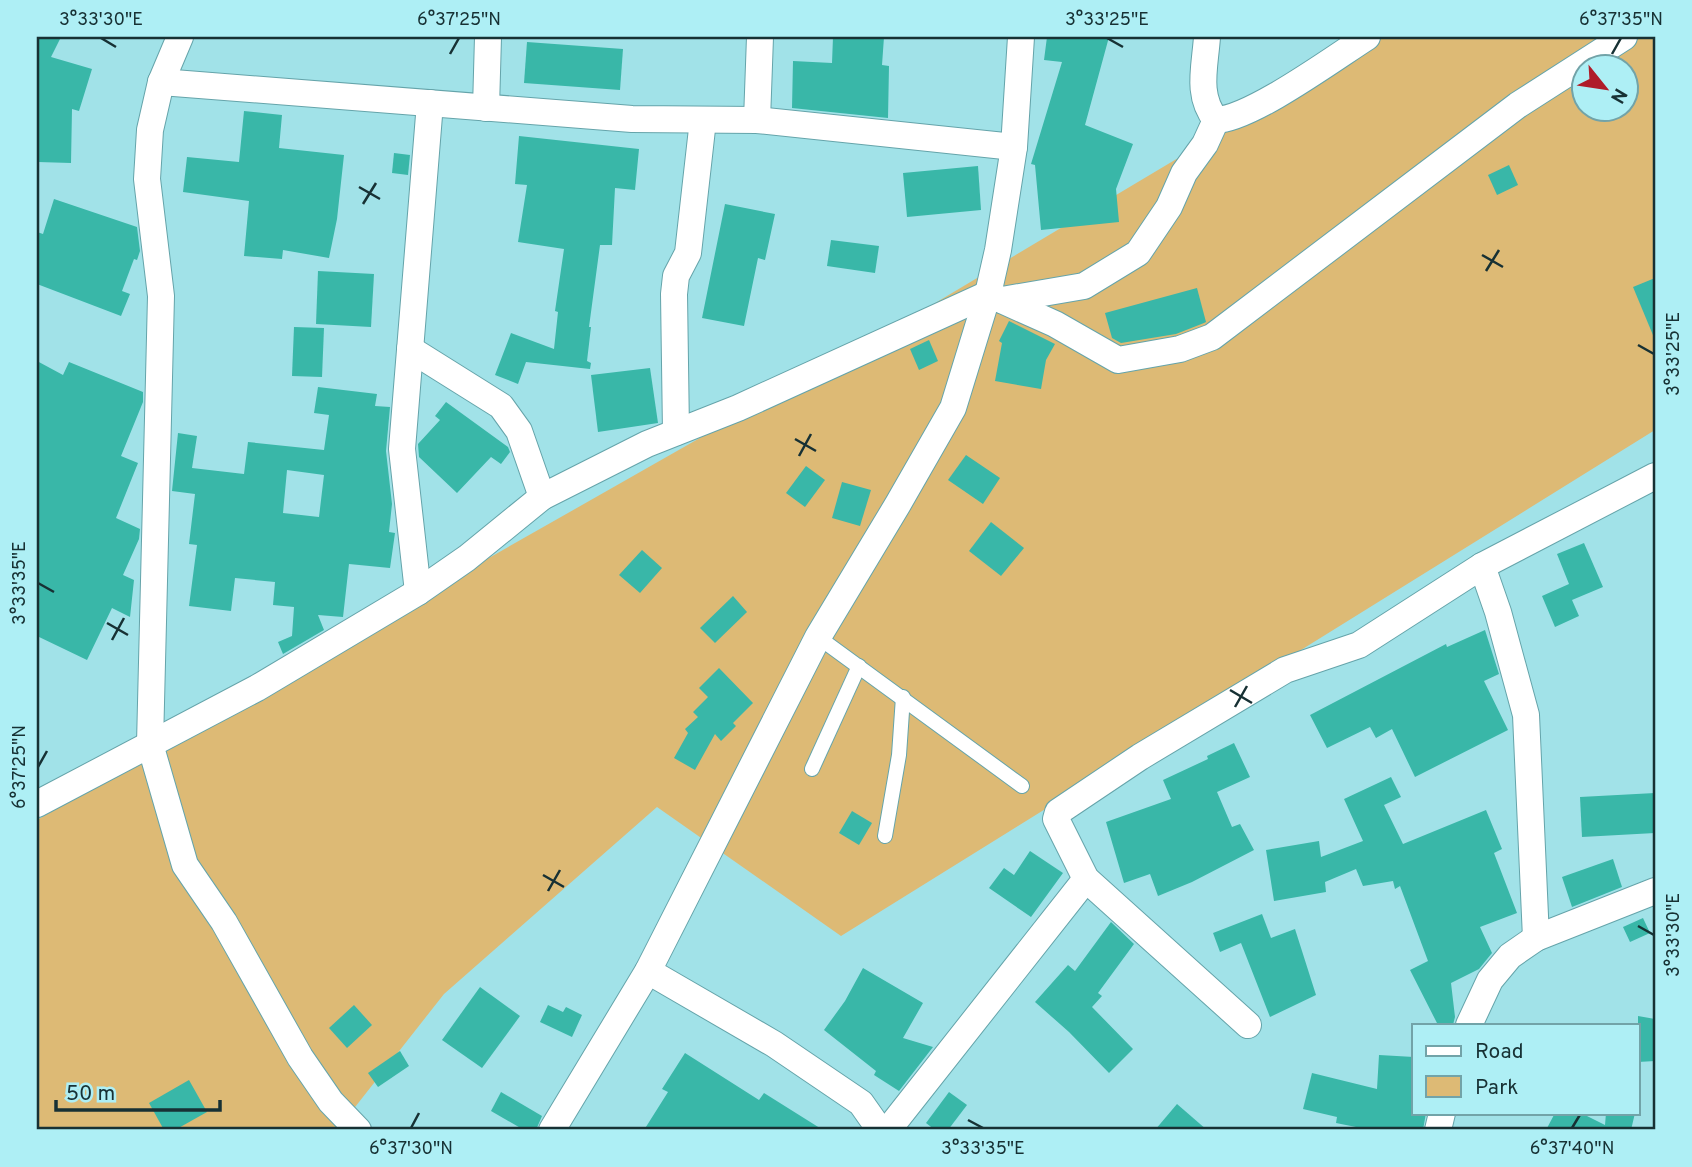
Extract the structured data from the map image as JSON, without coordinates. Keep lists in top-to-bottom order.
{
  "legend": ["Road", "Park"],
  "scale_bar": "50 m",
  "north": "bottom right",
  "coordinates": [
    "3°33'30\"E",
    "6°37'25\"N",
    "3°33'25\"E",
    "6°37'35\"N",
    "3°33'35\"E",
    "6°37'30\"N",
    "6°37'40\"N"
  ]
}
